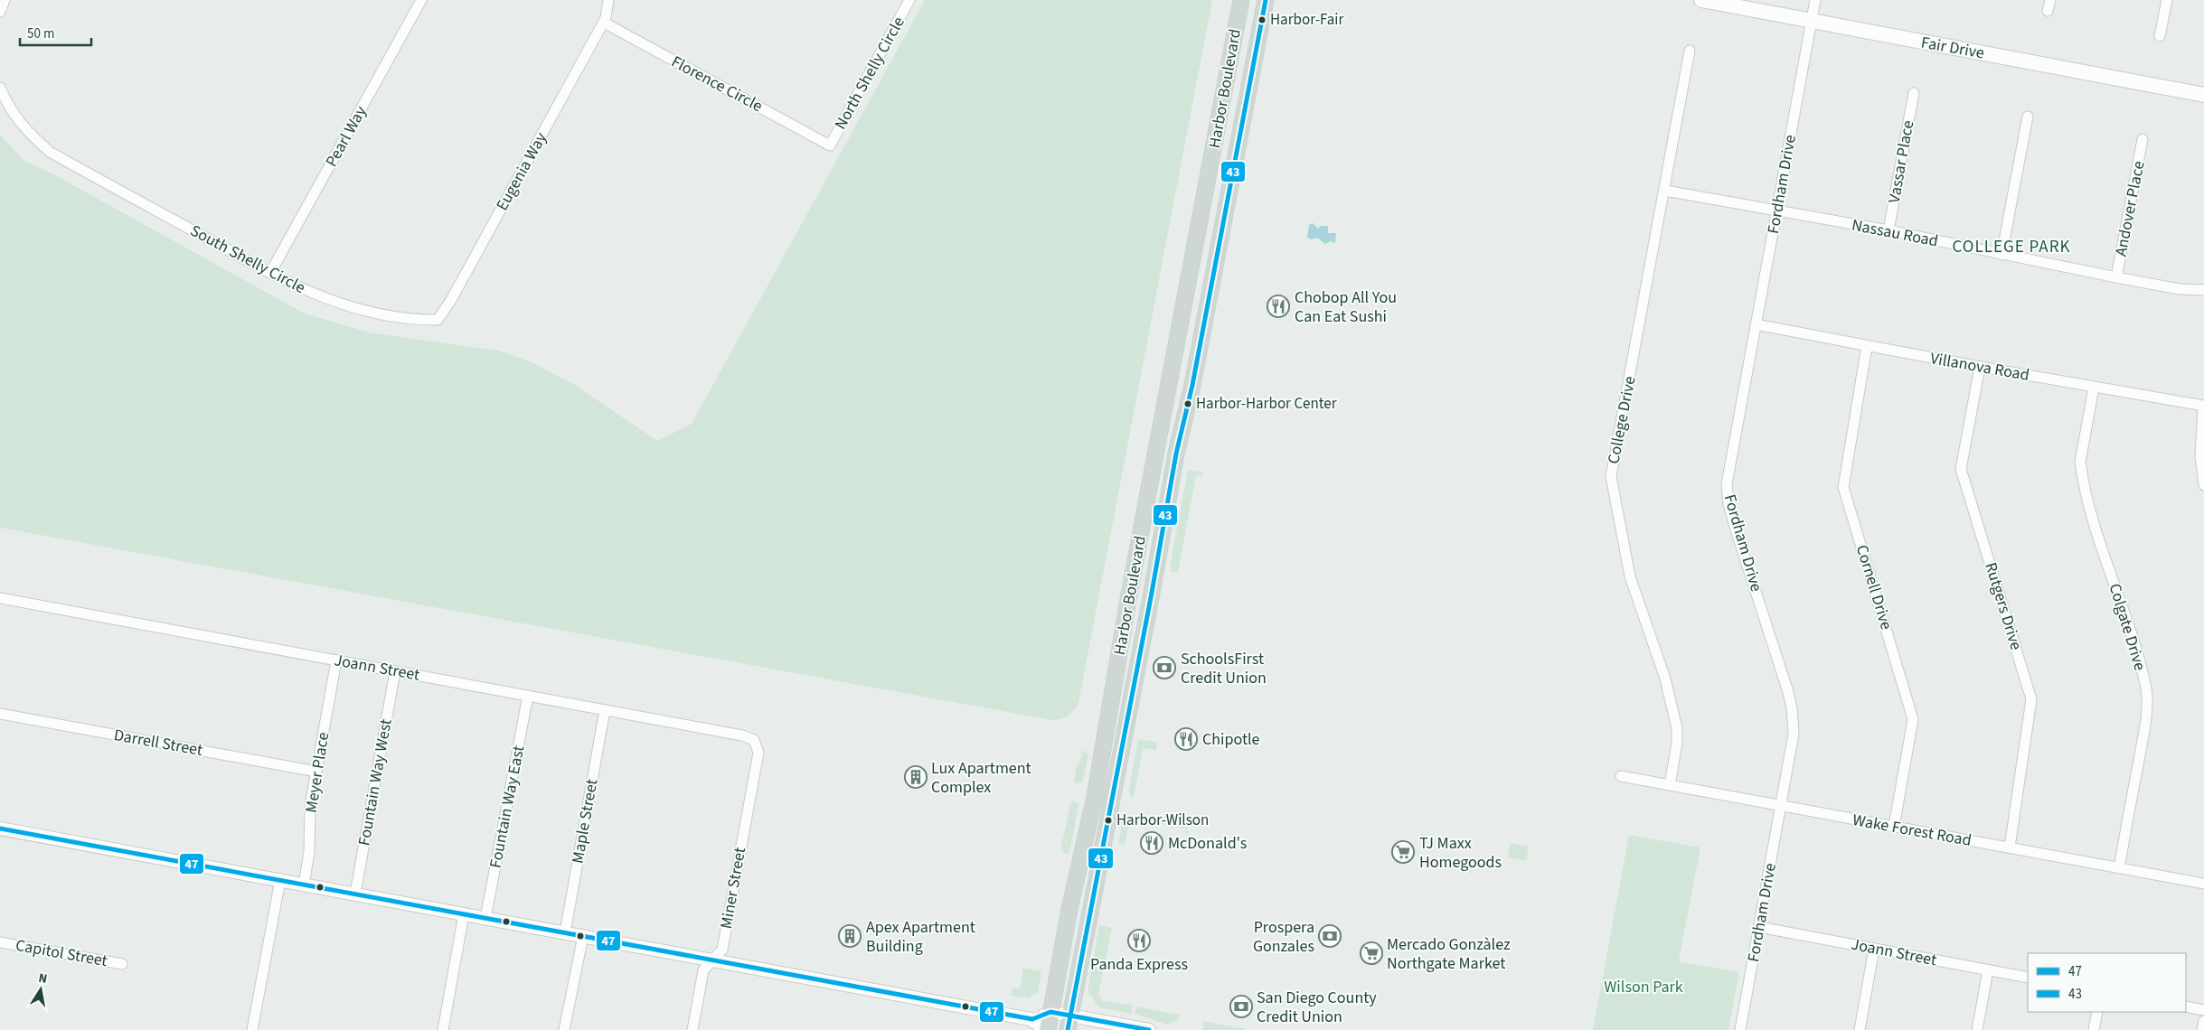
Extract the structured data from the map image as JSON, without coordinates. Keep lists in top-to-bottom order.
{
  "streets": {
    "main road": ["Fair Drive", "Harbor Boulevard"],
    "street": [
      "North Shelly Circle",
      "Florence Circle",
      "Pearl Way",
      "Vassar Place",
      "Eugenia Way",
      "Fordham Drive",
      "Andover Place",
      "Nassau Road",
      "South Shelly Circle",
      "Villanova Road",
      "College Drive",
      "Cornell Drive",
      "Rutgers Drive",
      "Colgate Drive",
      "Joann Street",
      "Darrell Street",
      "Meyer Place",
      "Fountain Way West",
      "Fountain Way East",
      "Maple Street",
      "Wake Forest Road",
      "Miner Street",
      "Capitol Street"
    ]
  },
  "crossings": [
    ["Fair Drive", "Fordham Drive"],
    ["North Shelly Circle", "Florence Circle"],
    ["Florence Circle", "Eugenia Way"],
    ["Pearl Way", "South Shelly Circle"],
    ["Vassar Place", "Nassau Road"],
    ["Eugenia Way", "South Shelly Circle"],
    ["Fordham Drive", "Nassau Road"],
    ["Fordham Drive", "Villanova Road"],
    ["Fordham Drive", "Joann Street"],
    ["Fordham Drive", "Wake Forest Road"],
    ["Andover Place", "Nassau Road"],
    ["Nassau Road", "College Drive"],
    ["Villanova Road", "Cornell Drive"],
    ["Villanova Road", "Rutgers Drive"],
    ["Villanova Road", "Colgate Drive"],
    ["College Drive", "Wake Forest Road"],
    ["Cornell Drive", "Wake Forest Road"],
    ["Rutgers Drive", "Wake Forest Road"],
    ["Colgate Drive", "Wake Forest Road"],
    ["Joann Street", "Meyer Place"],
    ["Joann Street", "Fountain Way West"],
    ["Joann Street", "Fountain Way East"],
    ["Joann Street", "Maple Street"],
    ["Joann Street", "Miner Street"],
    ["Darrell Street", "Meyer Place"]
  ],
  "districts": ["COLLEGE PARK"],
  "parks": ["Wilson Park"],
  "places": {
    "other": ["Harbor-Fair", "Harbor-Harbor Center", "Harbor-Wilson"],
    "restaurant": [
      "Chobop All You Can Eat Sushi",
      "Chipotle",
      "McDonald's",
      "Panda Express"
    ],
    "bank": ["SchoolsFirst Credit Union", "Prospera Gonzales", "San Diego County Credit Union"],
    "building": ["Lux Apartment Complex", "Apex Apartment Building"],
    "supermarket": ["TJ Maxx Homegoods", "Mercado Gonzàlez Northgate Market"]
  },
  "lines": ["transit line 43", "transit line 47"],
  "legend": ["47", "43"],
  "scale_bar": "50 m",
  "north": "top"
}
